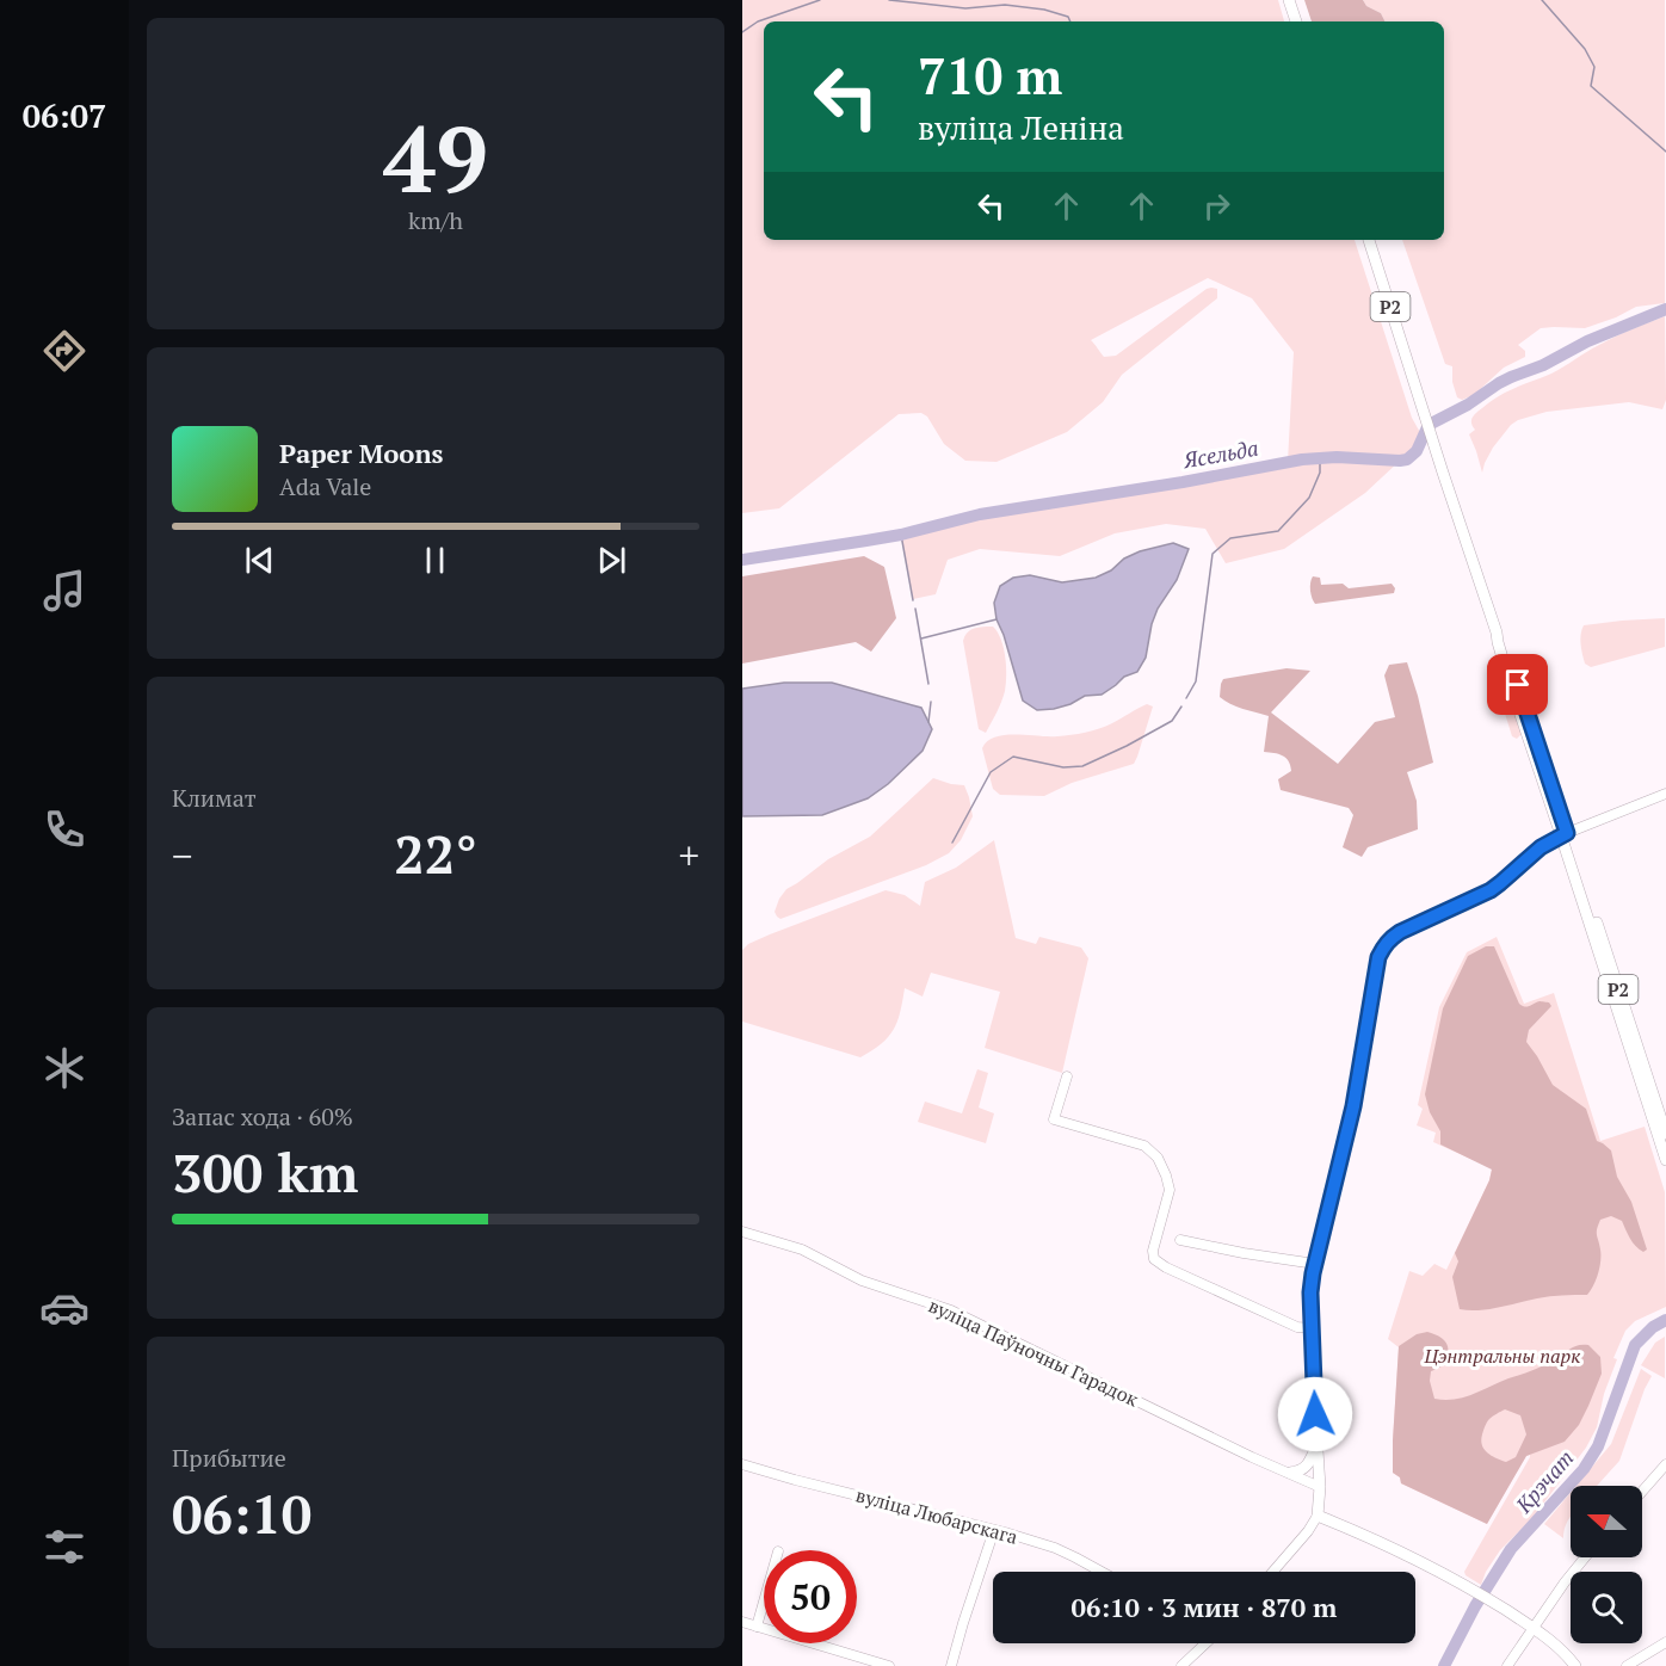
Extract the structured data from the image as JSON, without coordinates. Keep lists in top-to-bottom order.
{
  "streets": {
    "main road": ["Р2"],
    "street": ["вуліца Паўночны Гарадок", "вуліца Любарскага"]
  },
  "water": ["Ясельда", "Крэчат"],
  "parks": ["Цэнтральны парк"],
  "north": "left",
  "page": {
    "tabs": "06:07",
    "tile": [
      ["49", "km/h"],
      "Климат",
      ["Запас хода · 60%", "300 km"],
      ["Прибытие", "06:10"]
    ],
    "turn": ["710 m", "вуліца Леніна"],
    "song": ["Paper Moons", "Ada Vale"],
    "heat": ["−", "22°", "+"],
    "limit": "50",
    "trip": "06:10 · 3 мин · 870 m"
  }
}
